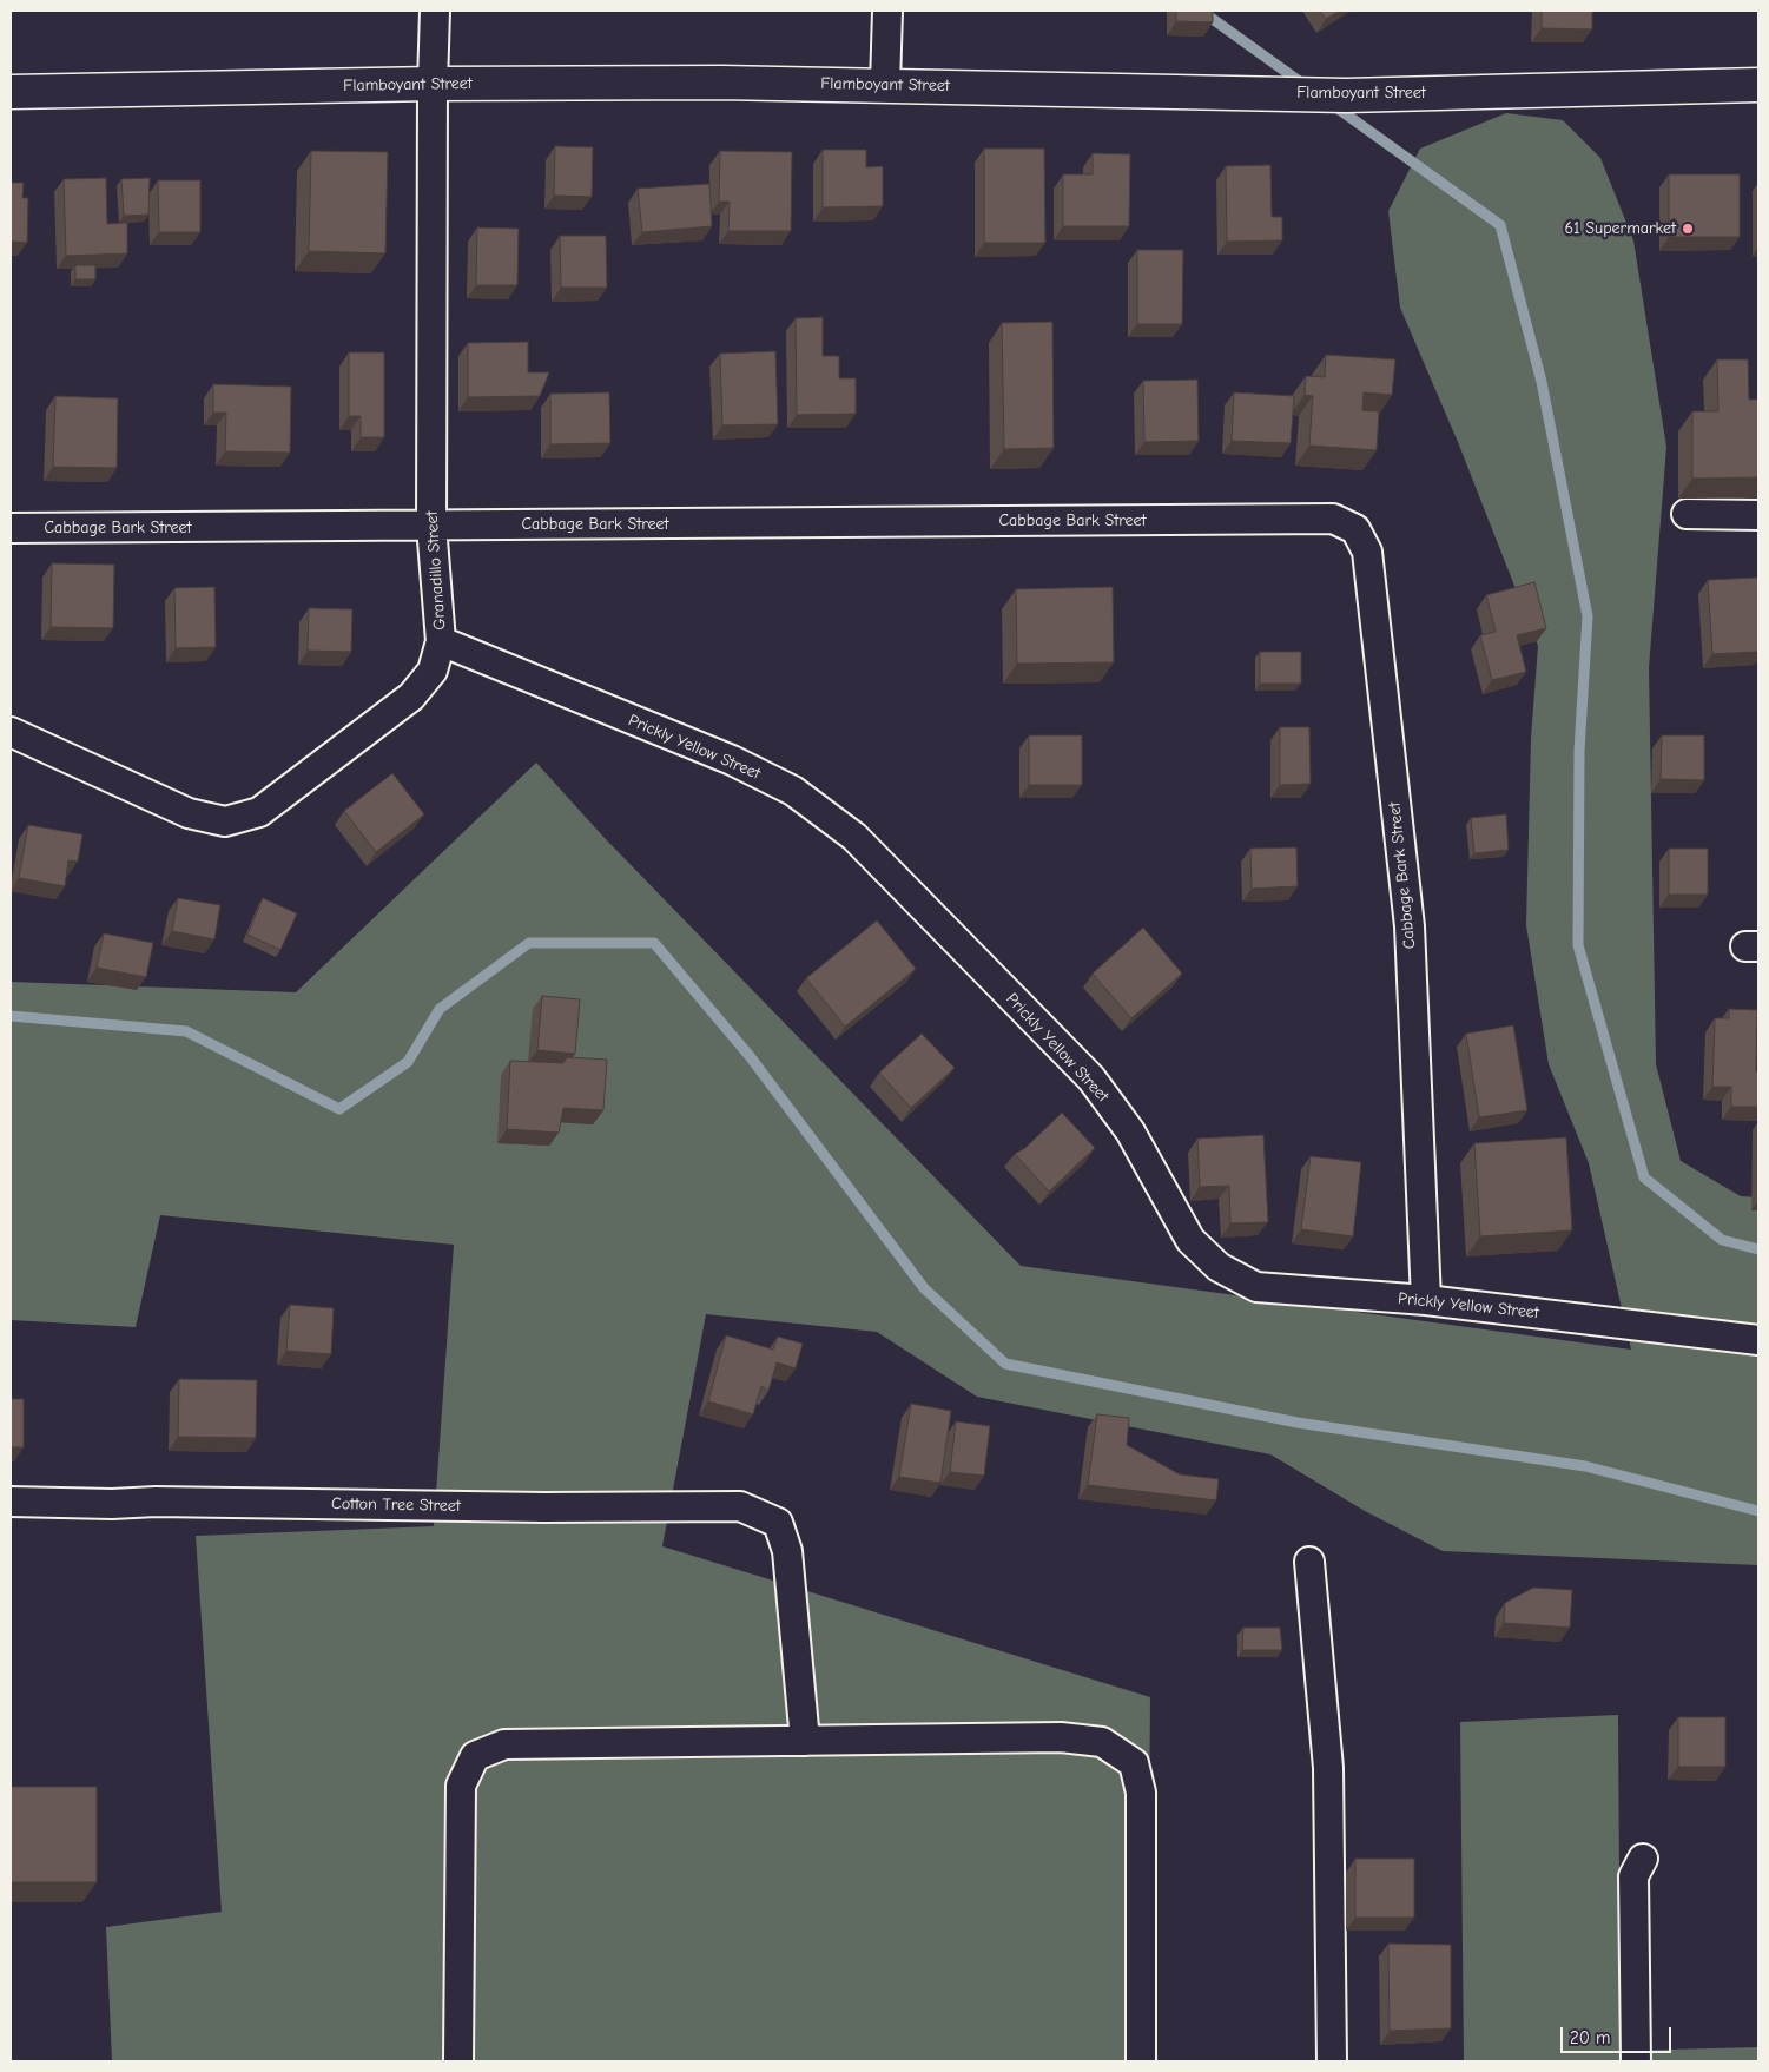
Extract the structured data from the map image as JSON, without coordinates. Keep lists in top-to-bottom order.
{
  "streets": {
    "street": [
      "Flamboyant Street",
      "Cabbage Bark Street",
      "Granadillo Street",
      "Prickly Yellow Street",
      "Cotton Tree Street"
    ]
  },
  "crossings": [
    ["Flamboyant Street", "Granadillo Street"],
    ["Cabbage Bark Street", "Granadillo Street"],
    ["Cabbage Bark Street", "Prickly Yellow Street"],
    ["Granadillo Street", "Prickly Yellow Street"]
  ],
  "places": ["61 Supermarket"],
  "scale_bar": "20 m"
}
